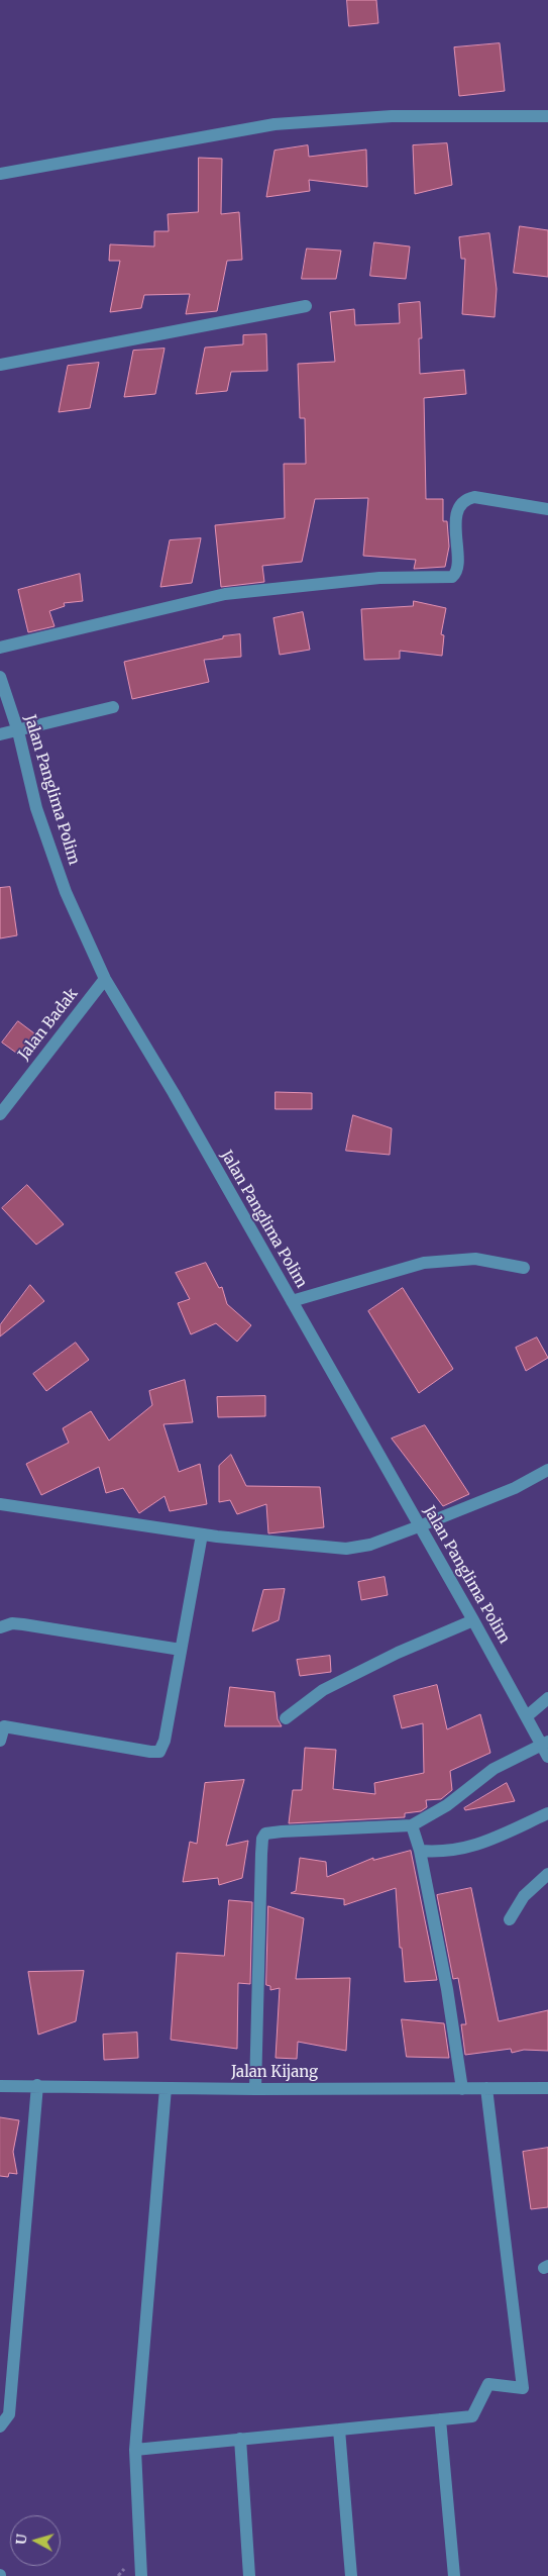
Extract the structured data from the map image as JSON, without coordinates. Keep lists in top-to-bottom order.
{
  "streets": {
    "street": ["Jalan Panglima Polim", "Jalan Badak", "Jalan Kijang"]
  },
  "crossings": [
    ["Jalan Panglima Polim", "Jalan Badak"]
  ],
  "north": "left"
}
